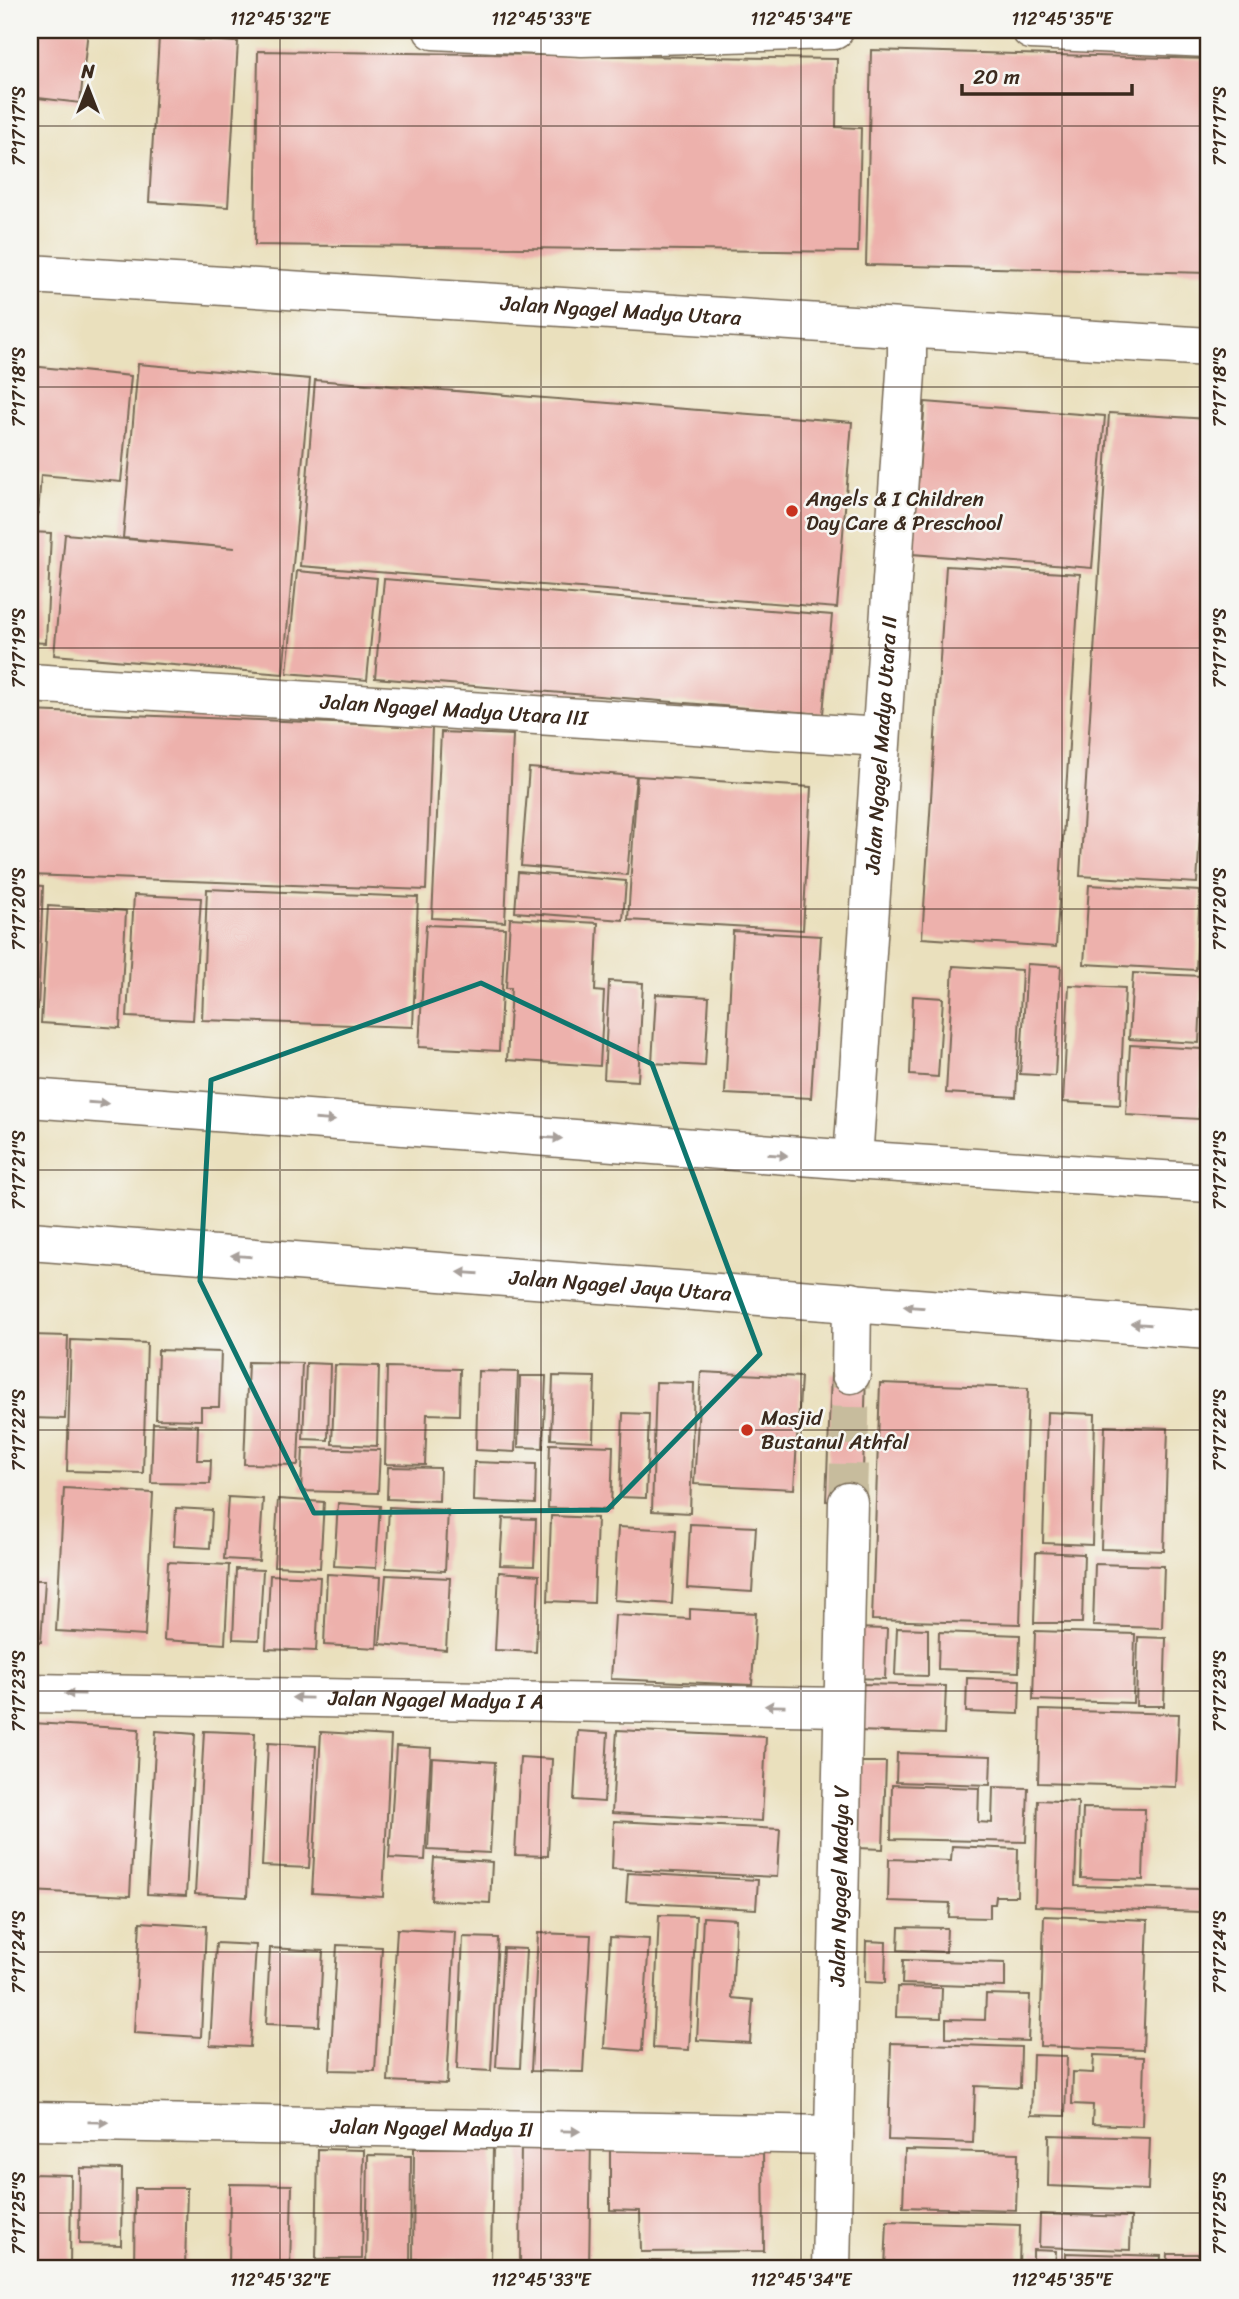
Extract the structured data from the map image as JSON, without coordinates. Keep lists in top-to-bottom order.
{
  "streets": {
    "street": [
      "Jalan Ngagel Madya Utara",
      "Jalan Ngagel Madya Utara III",
      "Jalan Ngagel Madya Utara II",
      "Jalan Ngagel Jaya Utara",
      "Jalan Ngagel Madya I A",
      "Jalan Ngagel Madya V",
      "Jalan Ngagel Madya II"
    ]
  },
  "crossings": [
    ["Jalan Ngagel Madya Utara", "Jalan Ngagel Madya Utara II"],
    ["Jalan Ngagel Madya Utara III", "Jalan Ngagel Madya Utara II"],
    ["Jalan Ngagel Madya I A", "Jalan Ngagel Madya V"],
    ["Jalan Ngagel Madya V", "Jalan Ngagel Madya II"]
  ],
  "one_way": ["Jalan Ngagel Madya I A", "Jalan Ngagel Madya II"],
  "places": ["Angels & I Children Day Care & Preschool", "Masjid Bustanul Athfal"],
  "scale_bar": "20 m",
  "north": "top",
  "coordinates": [
    "112°45'32\"E",
    "112°45'33\"E",
    "112°45'34\"E",
    "112°45'35\"E",
    "7°17'17\"S",
    "7°17'18\"S",
    "7°17'19\"S",
    "7°17'20\"S",
    "7°17'21\"S",
    "7°17'22\"S",
    "7°17'23\"S",
    "7°17'24\"S",
    "7°17'25\"S"
  ]
}
